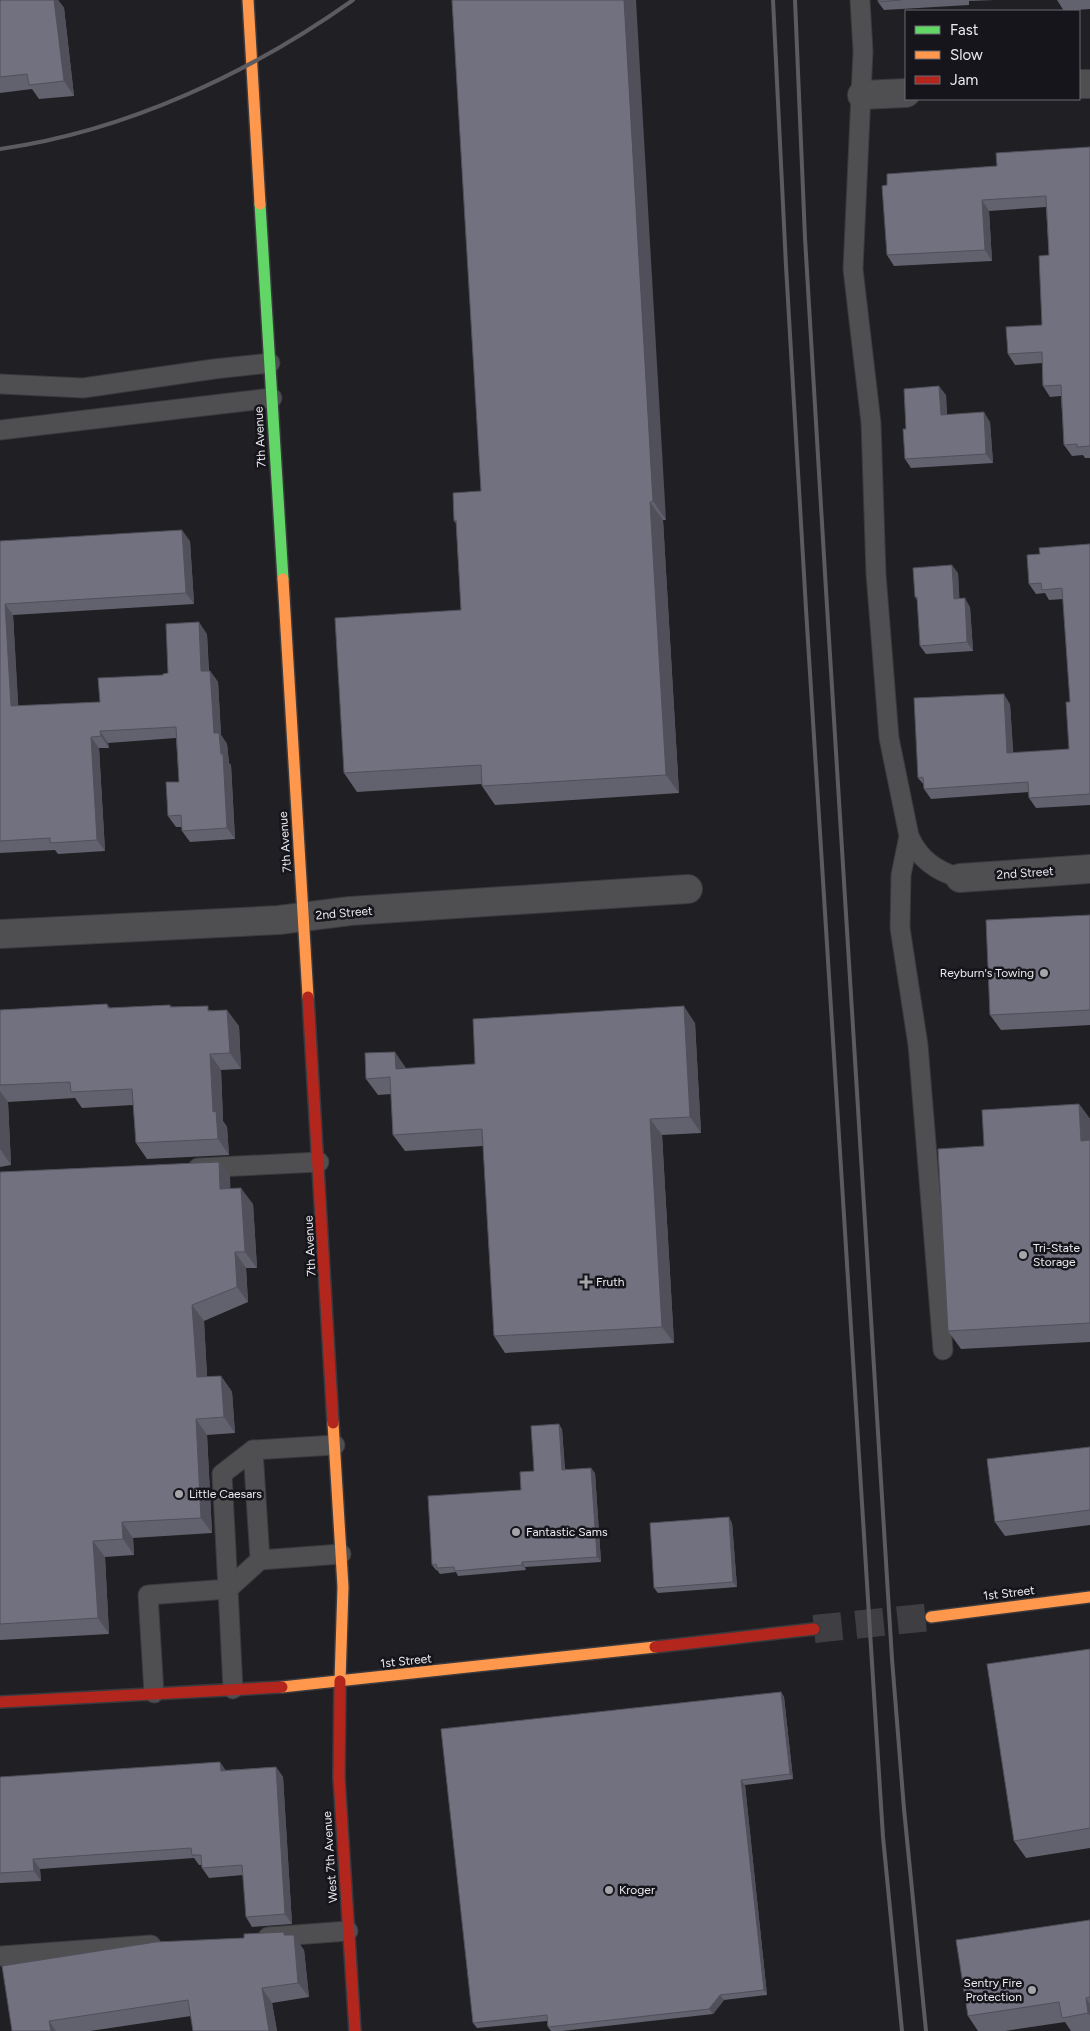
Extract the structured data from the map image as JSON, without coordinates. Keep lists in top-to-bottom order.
{
  "streets": {
    "street": [
      "7th Avenue",
      "2nd Street",
      "1st Street",
      "West 7th Avenue"
    ]
  },
  "crossings": [
    ["7th Avenue", "2nd Street"],
    ["7th Avenue", "1st Street"],
    ["7th Avenue", "West 7th Avenue"],
    ["1st Street", "West 7th Avenue"]
  ],
  "places": {
    "other": [
      "Reyburn's Towing",
      "Tri-State Storage",
      "Little Caesars",
      "Fantastic Sams",
      "Kroger",
      "Sentry Fire Protection"
    ],
    "health": ["Fruth"]
  },
  "legend": ["Fast", "Slow", "Jam"]
}
